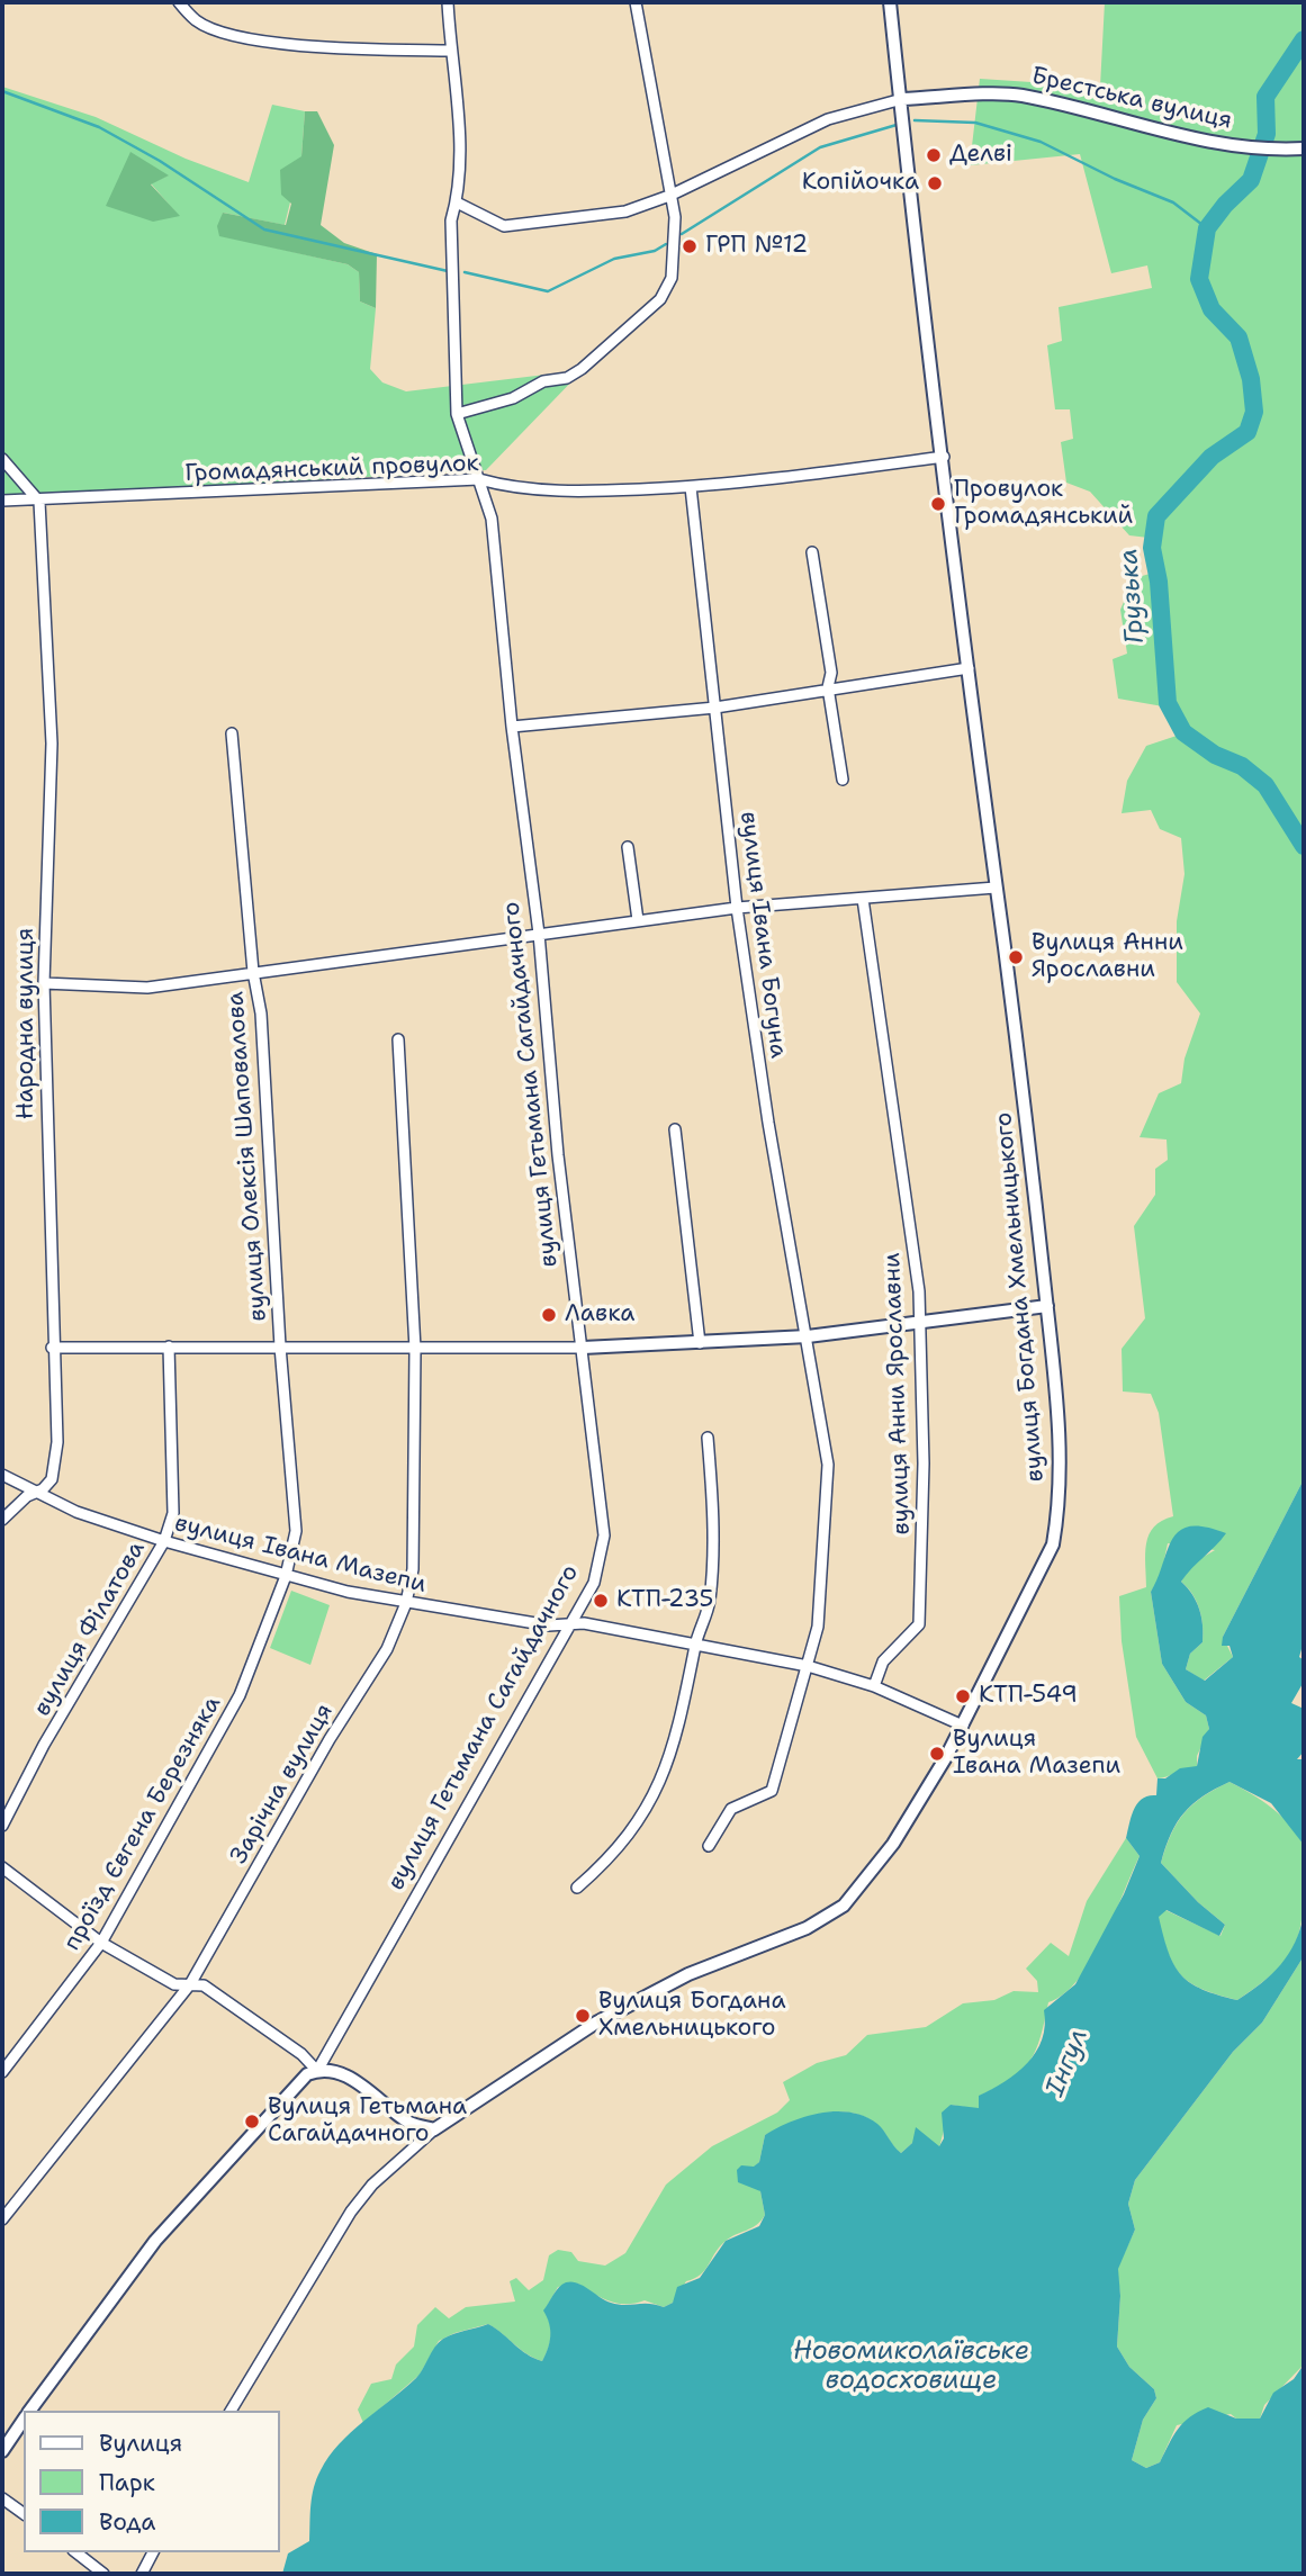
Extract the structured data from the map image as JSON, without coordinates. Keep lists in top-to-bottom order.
{
  "streets": {
    "street": [
      "Брестська вулиця",
      "Громадянський провулок",
      "вулиця Івана Богуна",
      "Народна вулиця",
      "вулиця Гетьмана Сагайдачного",
      "вулиця Олексія Шаповалова",
      "вулиця Богдана Хмельницького",
      "вулиця Анни Ярославни",
      "вулиця Івана Мазепи",
      "вулиця Філатова",
      "Зарічна вулиця",
      "проїзд Євгена Березняка"
    ]
  },
  "crossings": [
    ["Брестська вулиця", "вулиця Богдана Хмельницького"],
    ["Громадянський провулок", "вулиця Івана Богуна"],
    ["Громадянський провулок", "Народна вулиця"],
    ["Громадянський провулок", "вулиця Гетьмана Сагайдачного"],
    ["Громадянський провулок", "вулиця Богдана Хмельницького"],
    ["вулиця Івана Богуна", "вулиця Івана Мазепи"],
    ["Народна вулиця", "вулиця Івана Мазепи"],
    ["вулиця Гетьмана Сагайдачного", "вулиця Івана Мазепи"],
    ["вулиця Олексія Шаповалова", "вулиця Івана Мазепи"],
    ["вулиця Олексія Шаповалова", "проїзд Євгена Березняка"],
    ["вулиця Богдана Хмельницького", "вулиця Івана Мазепи"],
    ["вулиця Анни Ярославни", "вулиця Івана Мазепи"],
    ["вулиця Івана Мазепи", "вулиця Філатова"],
    ["вулиця Івана Мазепи", "Зарічна вулиця"],
    ["вулиця Івана Мазепи", "проїзд Євгена Березняка"]
  ],
  "water": ["Грузька", "Інгул", "Новомиколаївське водосховище"],
  "places": [
    "Делві",
    "Копійочка",
    "ГРП №12",
    "Провулок Громадянський",
    "Вулиця Анни Ярославни",
    "Лавка",
    "КТП-235",
    "КТП-549",
    "Вулиця Івана Мазепи",
    "Вулиця Богдана Хмельницького",
    "Вулиця Гетьмана Сагайдачного"
  ],
  "legend": ["Вулиця", "Парк", "Вода"]
}
